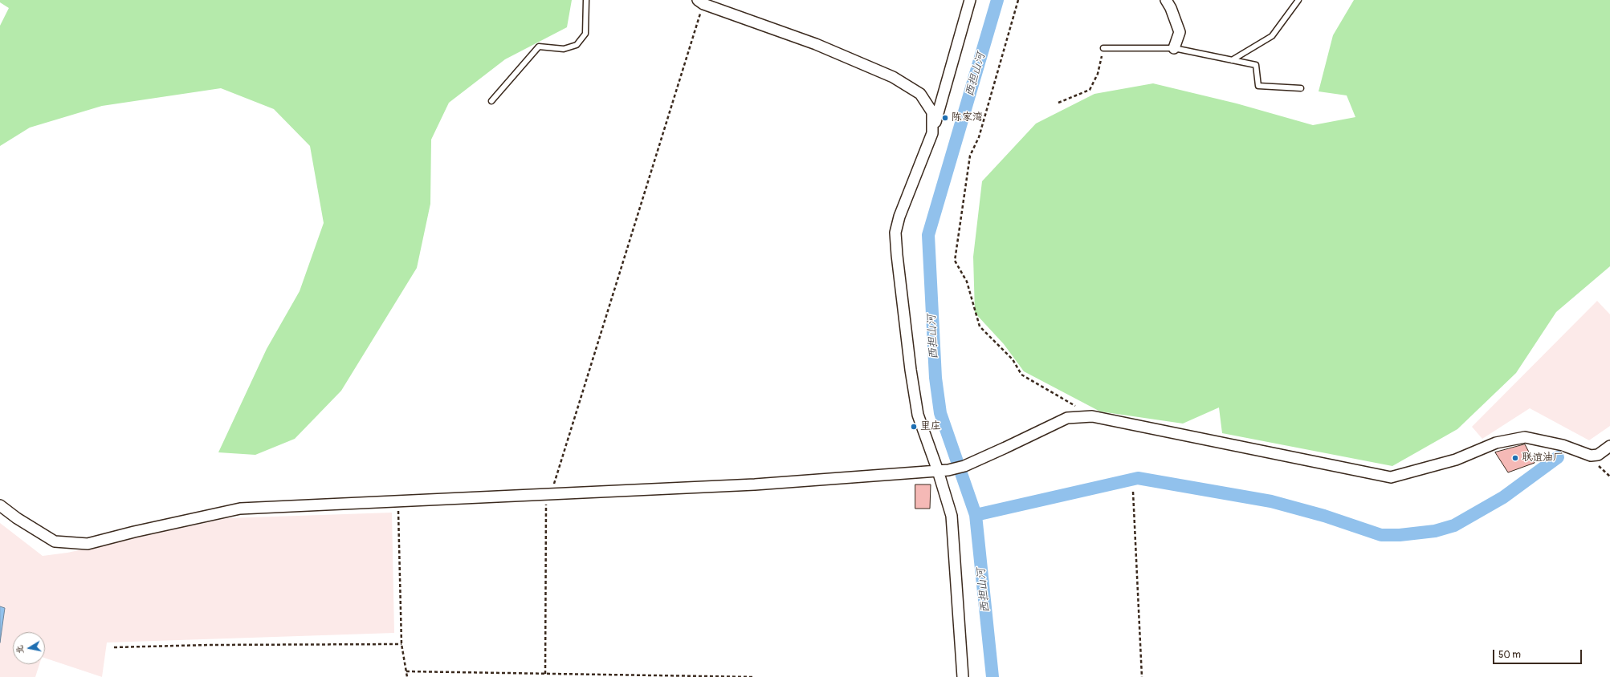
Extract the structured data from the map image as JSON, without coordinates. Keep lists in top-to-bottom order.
{
  "water": ["西担山河"],
  "places": ["陈家湾", "里庄", "联谊油厂"],
  "scale_bar": "50 m",
  "north": "left"
}
